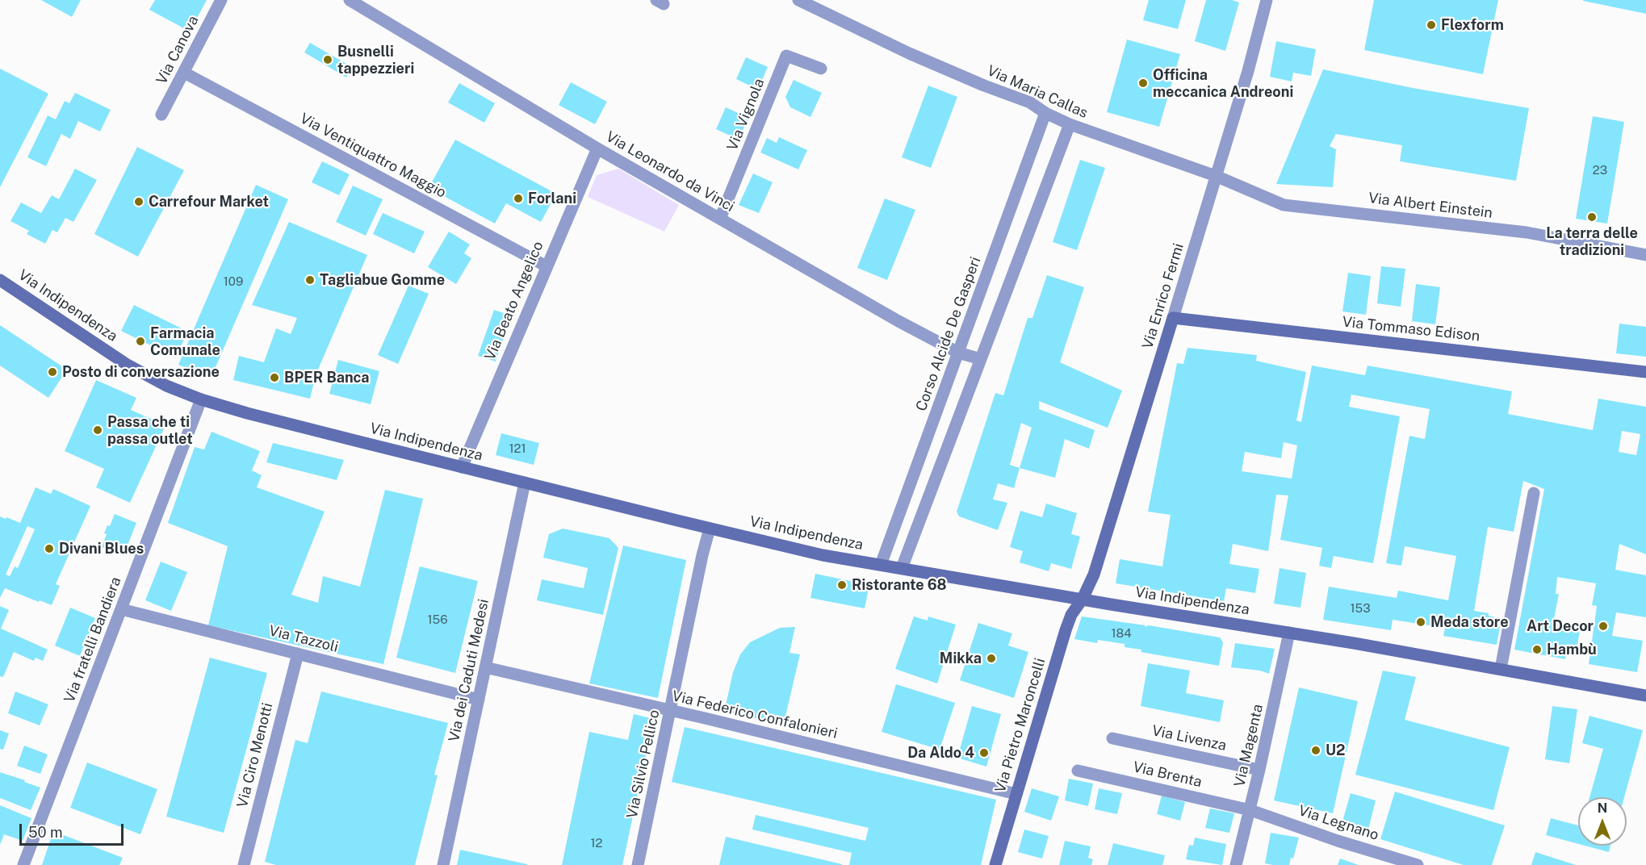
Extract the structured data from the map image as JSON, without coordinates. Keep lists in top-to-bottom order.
{
  "streets": {
    "street": [
      "Via Canova",
      "Via Maria Callas",
      "Via Vignola",
      "Via Ventiquattro Maggio",
      "Via Leonardo da Vinci",
      "Via Albert Einstein",
      "Via Enrico Fermi",
      "Via Beato Angelico",
      "Via Indipendenza",
      "Via Tommaso Edison",
      "Corso Alcide De Gasperi",
      "Via Tazzoli",
      "Via fratelli Bandiera",
      "Via dei Caduti Medesi",
      "Via Federico Confalonieri",
      "Via Pietro Maroncelli",
      "Via Livenza",
      "Via Magenta",
      "Via Ciro Menotti",
      "Via Silvio Pellico",
      "Via Brenta",
      "Via Legnano"
    ]
  },
  "crossings": [
    ["Via Canova", "Via Ventiquattro Maggio"],
    ["Via Maria Callas", "Via Albert Einstein"],
    ["Via Maria Callas", "Via Enrico Fermi"],
    ["Via Maria Callas", "Corso Alcide De Gasperi"],
    ["Via Vignola", "Via Leonardo da Vinci"],
    ["Via Ventiquattro Maggio", "Via Beato Angelico"],
    ["Via Leonardo da Vinci", "Via Beato Angelico"],
    ["Via Leonardo da Vinci", "Corso Alcide De Gasperi"],
    ["Via Albert Einstein", "Via Enrico Fermi"],
    ["Via Enrico Fermi", "Via Indipendenza"],
    ["Via Enrico Fermi", "Via Tommaso Edison"],
    ["Via Enrico Fermi", "Via Pietro Maroncelli"],
    ["Via Beato Angelico", "Via Indipendenza"],
    ["Via Indipendenza", "Corso Alcide De Gasperi"],
    ["Via Indipendenza", "Via fratelli Bandiera"],
    ["Via Indipendenza", "Via dei Caduti Medesi"],
    ["Via Indipendenza", "Via Pietro Maroncelli"],
    ["Via Indipendenza", "Via Magenta"],
    ["Via Indipendenza", "Via Silvio Pellico"],
    ["Via Tazzoli", "Via fratelli Bandiera"],
    ["Via Tazzoli", "Via dei Caduti Medesi"],
    ["Via Tazzoli", "Via Ciro Menotti"],
    ["Via dei Caduti Medesi", "Via Federico Confalonieri"],
    ["Via Federico Confalonieri", "Via Pietro Maroncelli"],
    ["Via Federico Confalonieri", "Via Silvio Pellico"],
    ["Via Livenza", "Via Magenta"],
    ["Via Magenta", "Via Brenta"],
    ["Via Magenta", "Via Legnano"],
    ["Via Brenta", "Via Legnano"]
  ],
  "places": [
    "Flexform",
    "Busnelli tappezzieri",
    "Officina meccanica Andreoni",
    "Forlani",
    "Carrefour Market",
    "La terra delle tradizioni",
    "Tagliabue Gomme",
    "Farmacia Comunale",
    "Posto di conversazione",
    "BPER Banca",
    "Passa che ti passa outlet",
    "Divani Blues",
    "Ristorante 68",
    "Meda store",
    "Art Decor",
    "Hambù",
    "Mikka",
    "U2",
    "Da Aldo 4"
  ],
  "house_numbers": [
    "23",
    "109",
    "121",
    "153",
    "156",
    "184",
    "12"
  ],
  "scale_bar": "50 m",
  "north": "top"
}
